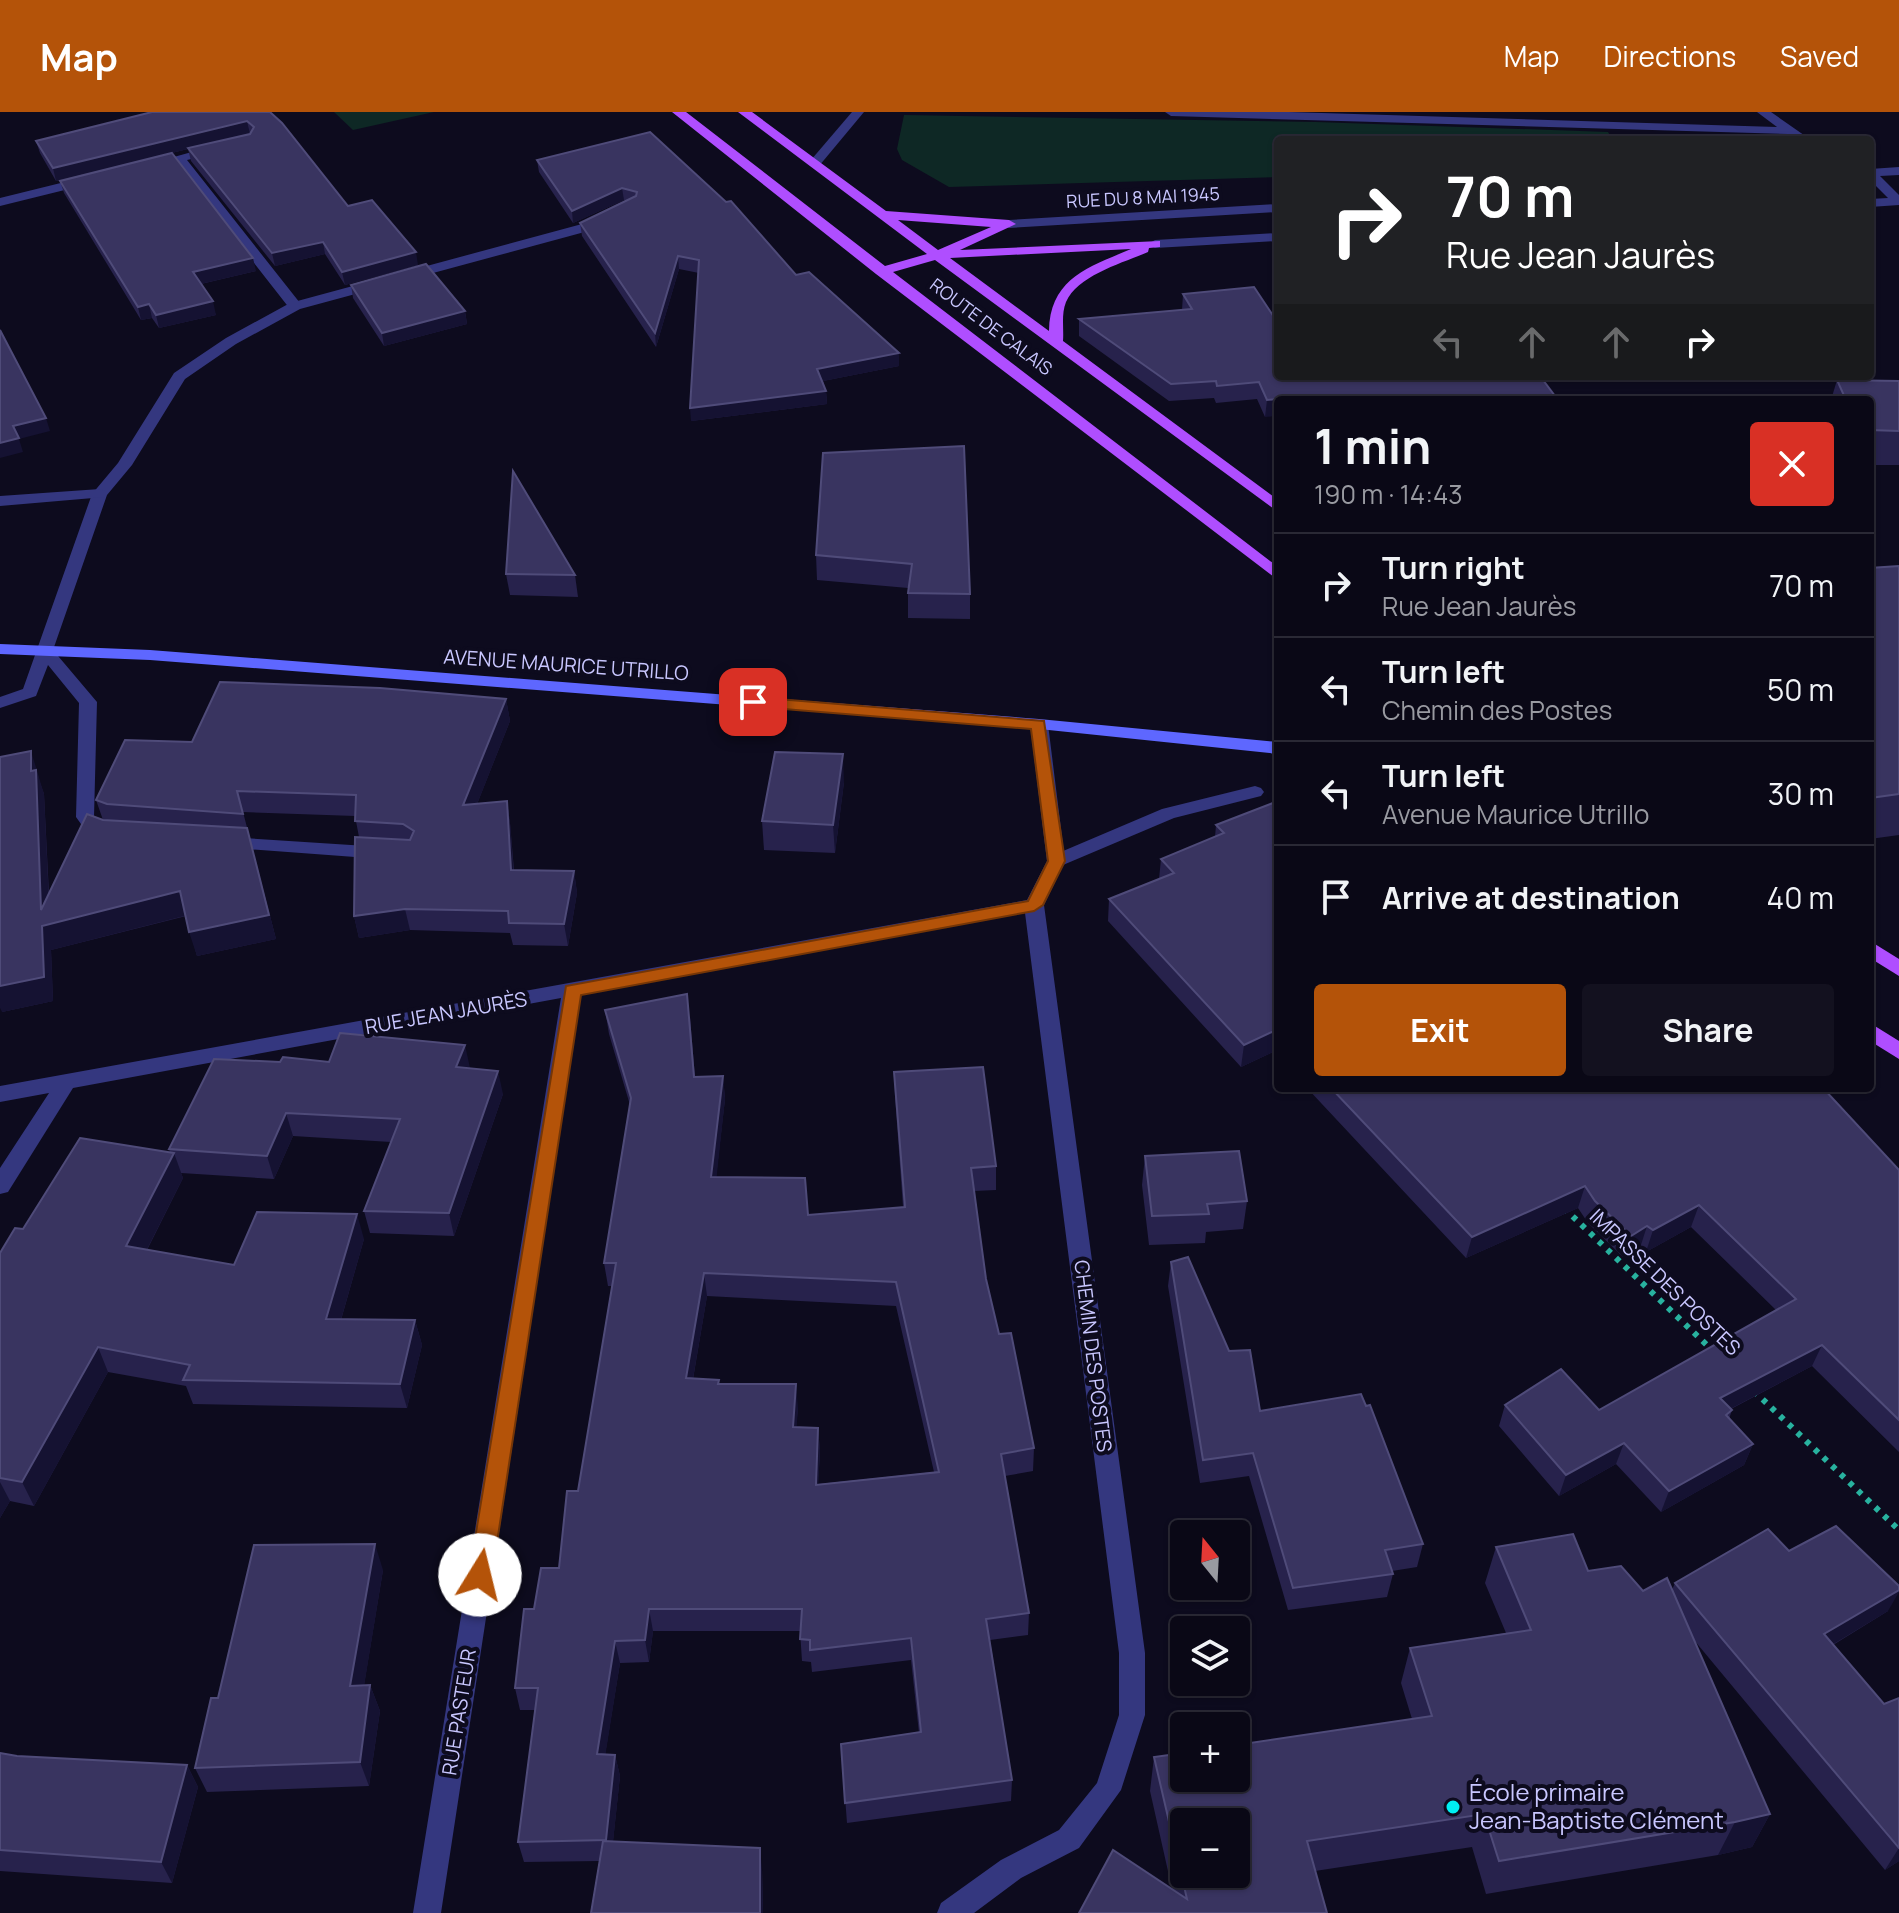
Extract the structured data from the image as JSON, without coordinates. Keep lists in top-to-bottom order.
{
  "streets": {
    "main road": ["ROUTE DE CALAIS", "AVENUE MAURICE UTRILLO"],
    "street": [
      "RUE DU 8 MAI 1945",
      "RUE JEAN JAURÈS",
      "CHEMIN DES POSTES",
      "RUE PASTEUR"
    ],
    "path": ["IMPASSE DES POSTES"]
  },
  "crossings": [
    ["RUE JEAN JAURÈS", "CHEMIN DES POSTES"],
    ["RUE JEAN JAURÈS", "RUE PASTEUR"]
  ],
  "places": ["École primaire Jean-Baptiste Clément"],
  "north": "top",
  "page": {
    "header": "Map",
    "nav": ["Map", "Directions", "Saved"],
    "turn": ["70 m", "Rue Jean Jaurès"],
    "heading": ["1 min", "190 m · 14:43"],
    "list": [
      {
        "name": "Turn right",
        "note": "Rue Jean Jaurès",
        "value": "70 m"
      },
      {
        "name": "Turn left",
        "note": "Chemin des Postes",
        "value": "50 m"
      },
      {
        "name": "Turn left",
        "note": "Avenue Maurice Utrillo",
        "value": "30 m"
      },
      {
        "name": "Arrive at destination",
        "value": "40 m"
      }
    ],
    "buttons": ["Exit", "Share"],
    "map_buttons": ["+", "−"]
  }
}
